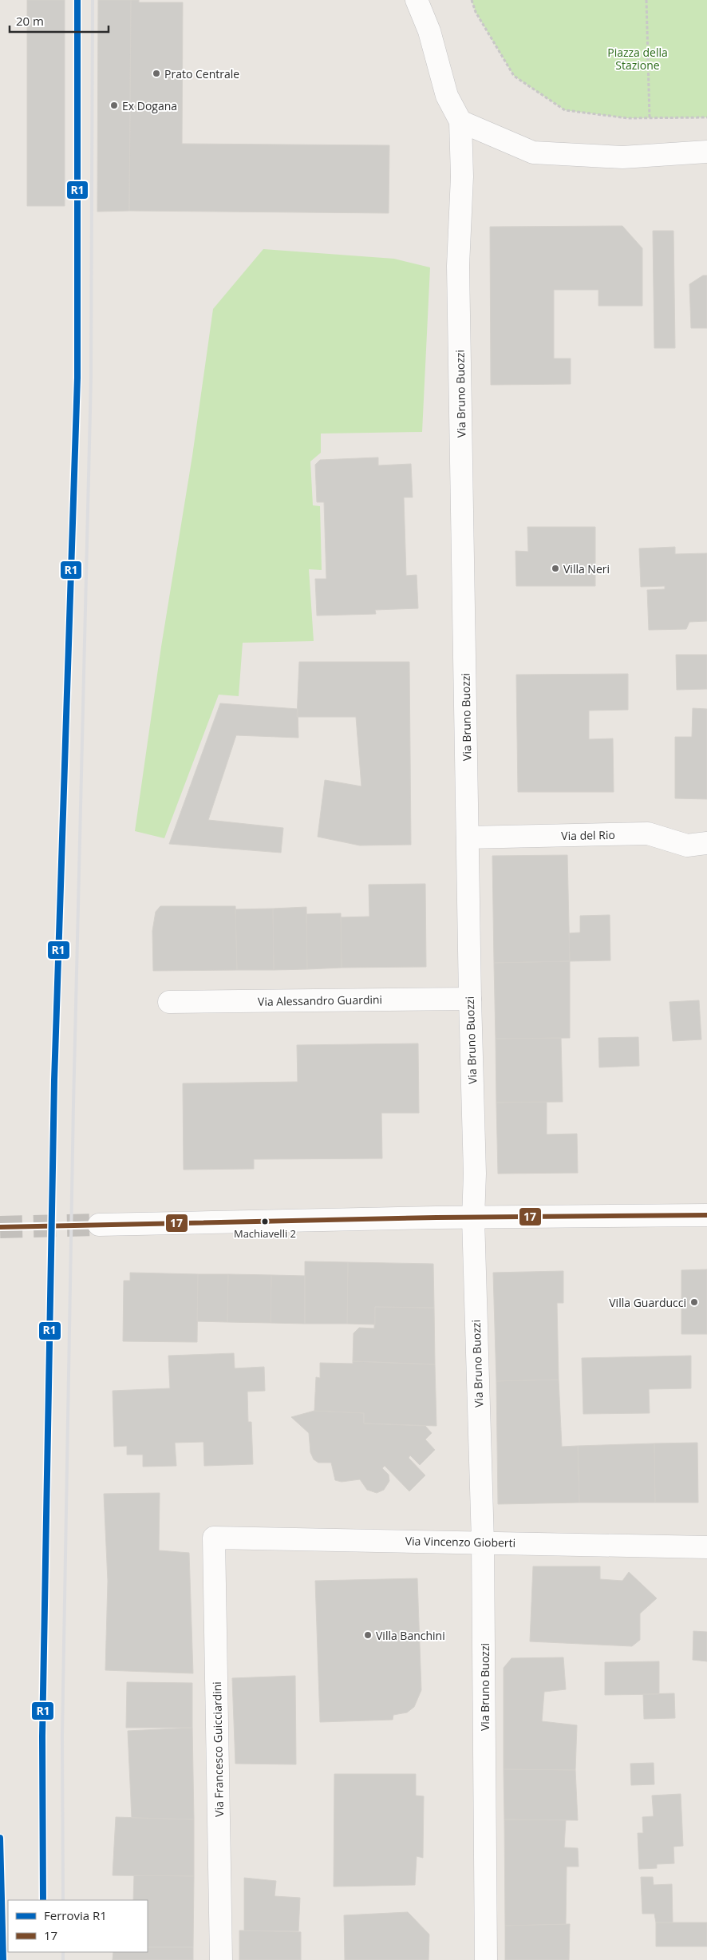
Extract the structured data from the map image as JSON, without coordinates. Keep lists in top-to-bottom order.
{
  "streets": {
    "street": [
      "Via Bruno Buozzi",
      "Via del Rio",
      "Via Alessandro Guardini",
      "Via Vincenzo Gioberti",
      "Via Francesco Guicciardini"
    ]
  },
  "crossings": [
    ["Via Bruno Buozzi", "Via del Rio"],
    ["Via Bruno Buozzi", "Via Alessandro Guardini"],
    ["Via Bruno Buozzi", "Via Vincenzo Gioberti"],
    ["Via Vincenzo Gioberti", "Via Francesco Guicciardini"]
  ],
  "parks": ["Piazza della Stazione"],
  "places": [
    "Prato Centrale",
    "Ex Dogana",
    "Villa Neri",
    "Machiavelli 2",
    "Villa Guarducci",
    "Villa Banchini"
  ],
  "lines": ["rail line R1", "transit line 17"],
  "legend": ["Ferrovia R1", "17"],
  "scale_bar": "20 m"
}
